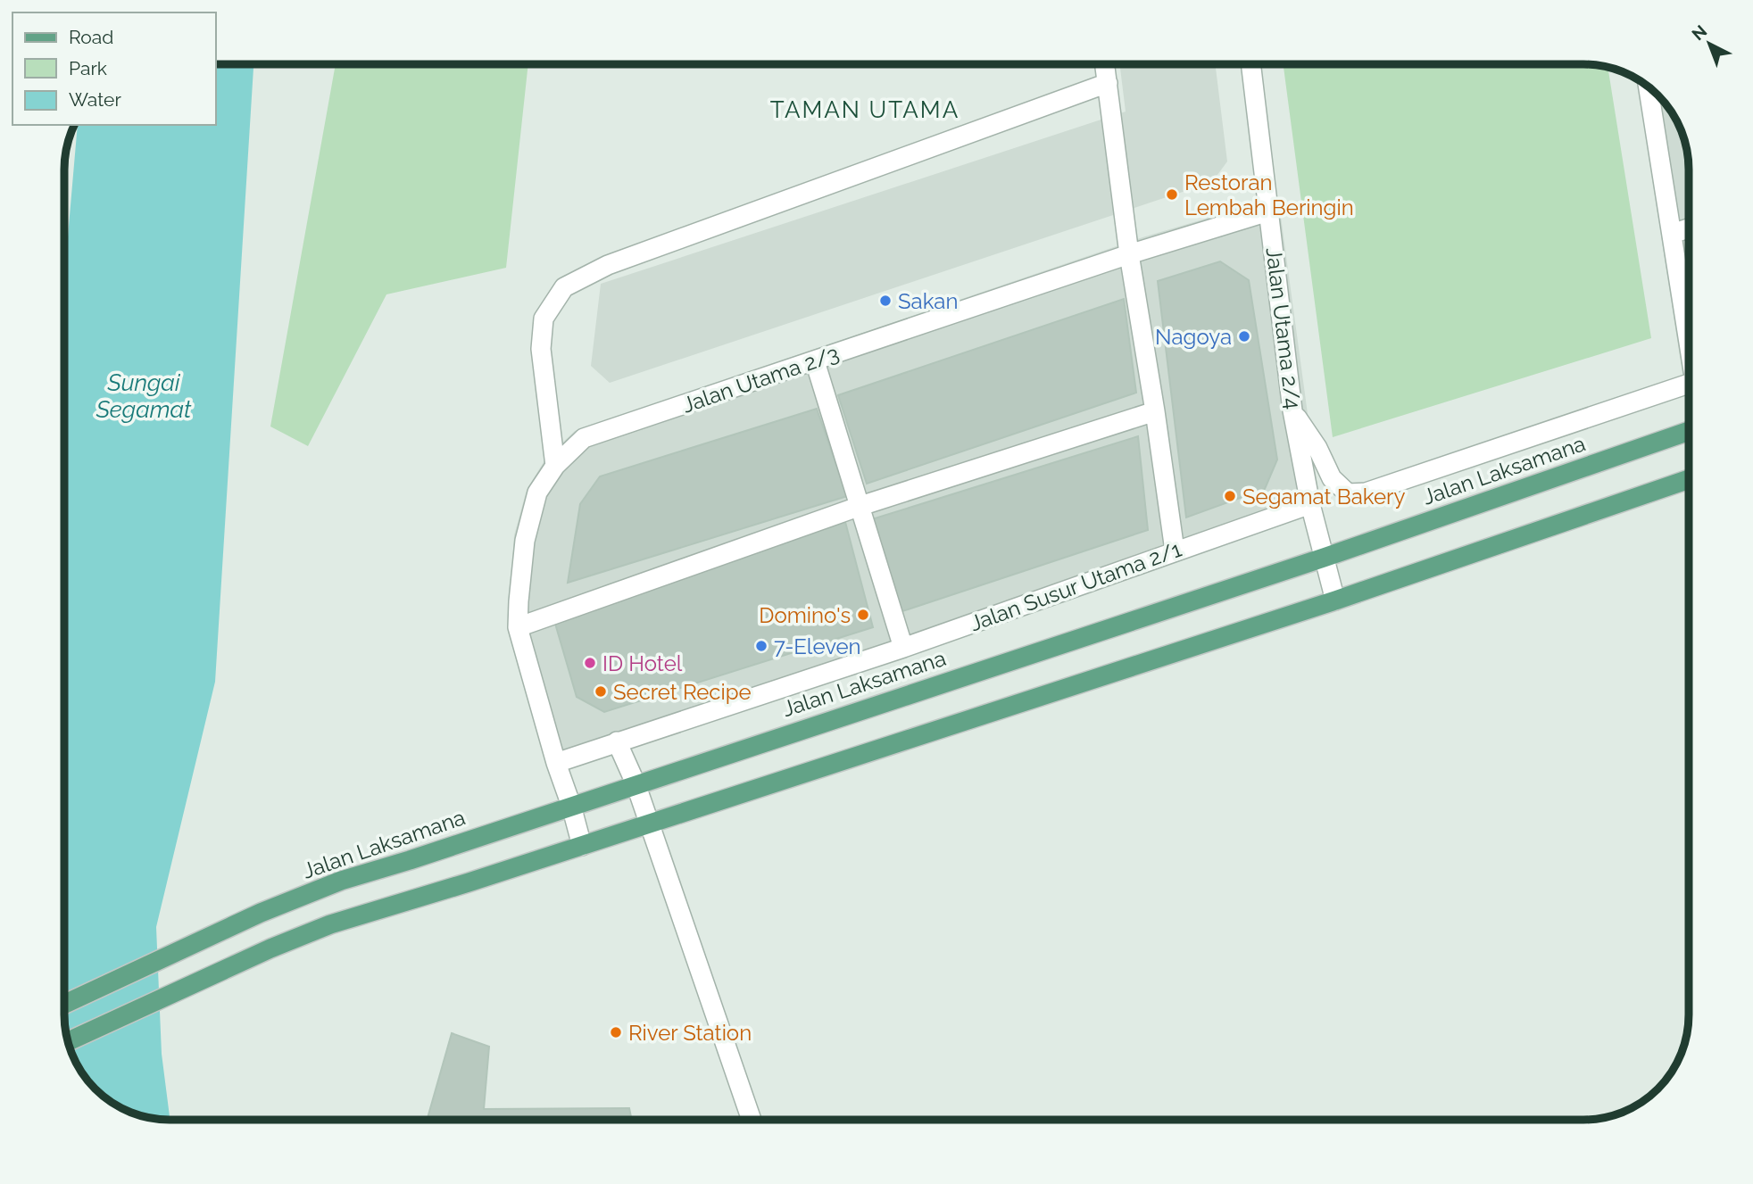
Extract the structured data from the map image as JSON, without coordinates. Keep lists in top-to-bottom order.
{
  "streets": {
    "main road": ["Jalan Laksamana"],
    "street": ["Jalan Utama 2/4", "Jalan Utama 2/3", "Jalan Susur Utama 2/1"]
  },
  "crossings": [
    ["Jalan Utama 2/4", "Jalan Utama 2/3"],
    ["Jalan Utama 2/4", "Jalan Laksamana"],
    ["Jalan Utama 2/4", "Jalan Susur Utama 2/1"],
    ["Jalan Utama 2/3", "Jalan Laksamana"],
    ["Jalan Utama 2/3", "Jalan Susur Utama 2/1"]
  ],
  "districts": ["TAMAN UTAMA"],
  "water": ["Sungai Segamat"],
  "places": [
    "Restoran Lembah Beringin",
    "Sakan",
    "Nagoya",
    "Segamat Bakery",
    "Domino's",
    "7-Eleven",
    "ID Hotel",
    "Secret Recipe",
    "River Station"
  ],
  "legend": ["Road", "Park", "Water"],
  "north": "top left"
}
